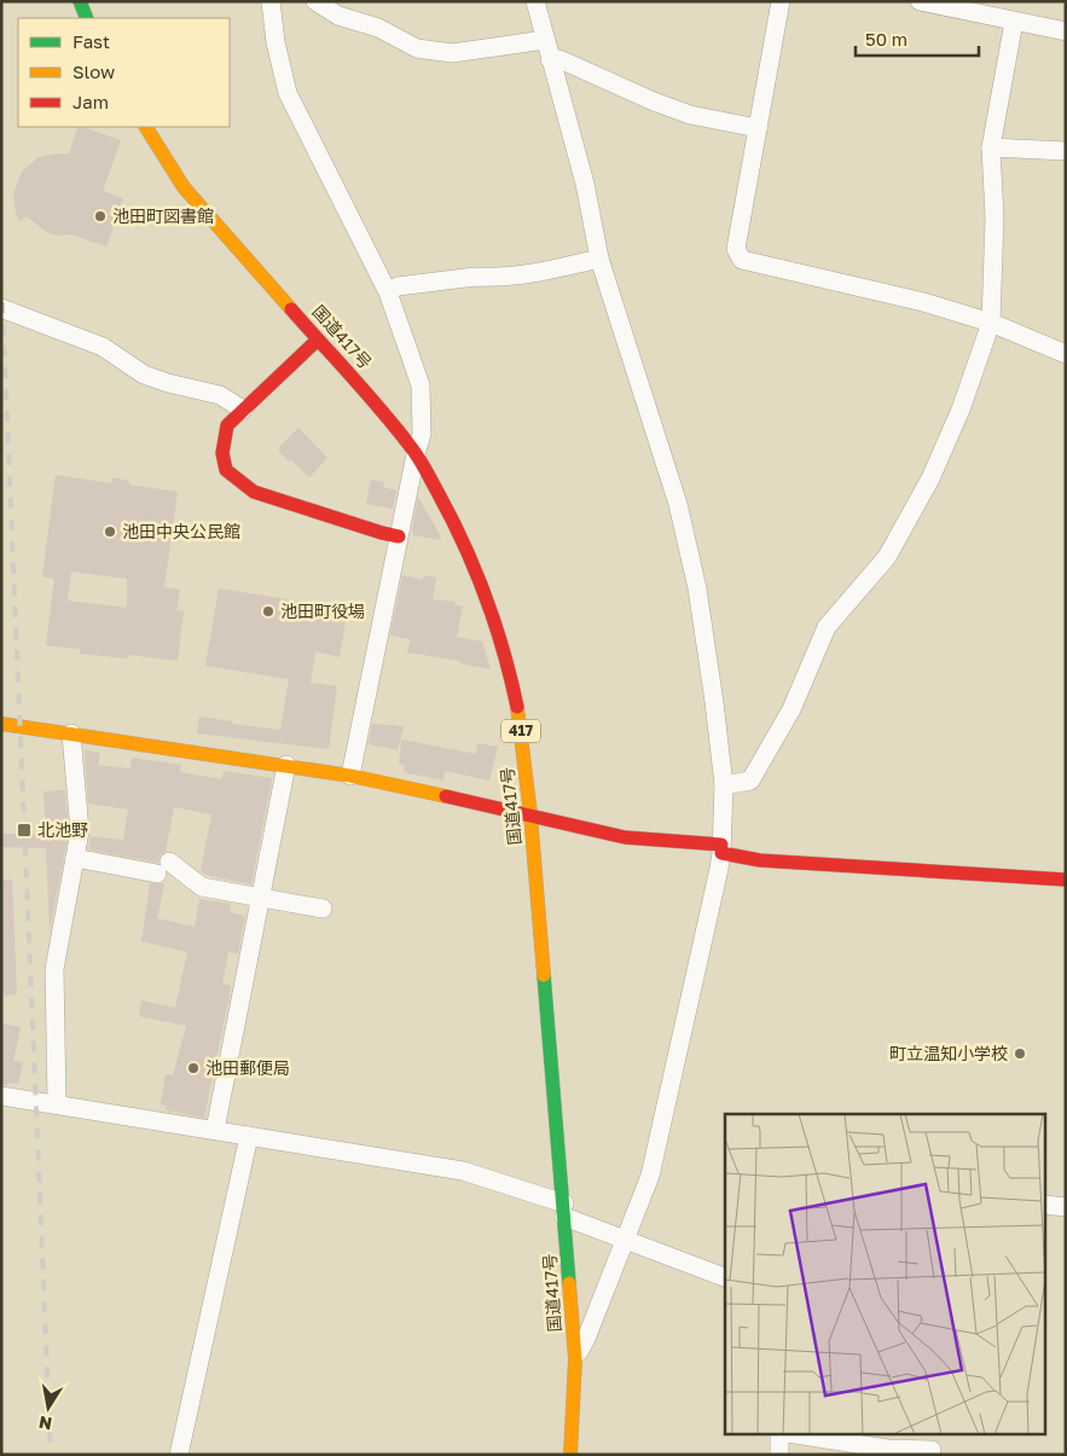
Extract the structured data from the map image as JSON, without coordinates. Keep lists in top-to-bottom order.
{
  "streets": {
    "main road": ["国道417号", "417"]
  },
  "places": {
    "other": [
      "池田町図書館",
      "池田中央公民館",
      "池田町役場",
      "町立温知小学校",
      "池田郵便局"
    ],
    "transit": ["北池野"]
  },
  "legend": ["Fast", "Slow", "Jam"],
  "scale_bar": "50 m",
  "north": "bottom"
}
